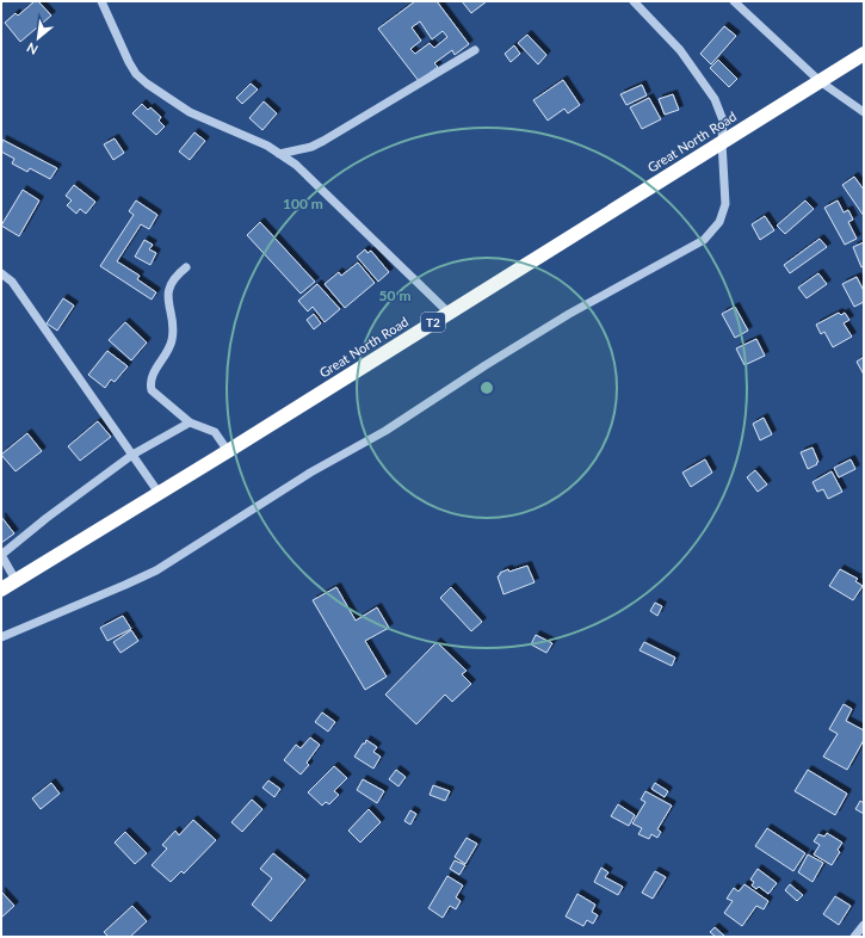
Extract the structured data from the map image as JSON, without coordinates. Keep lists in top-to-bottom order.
{
  "streets": {
    "highway": ["Great North Road", "T2"]
  },
  "north": "bottom left",
  "rings": ["100 m", "50 m"]
}
